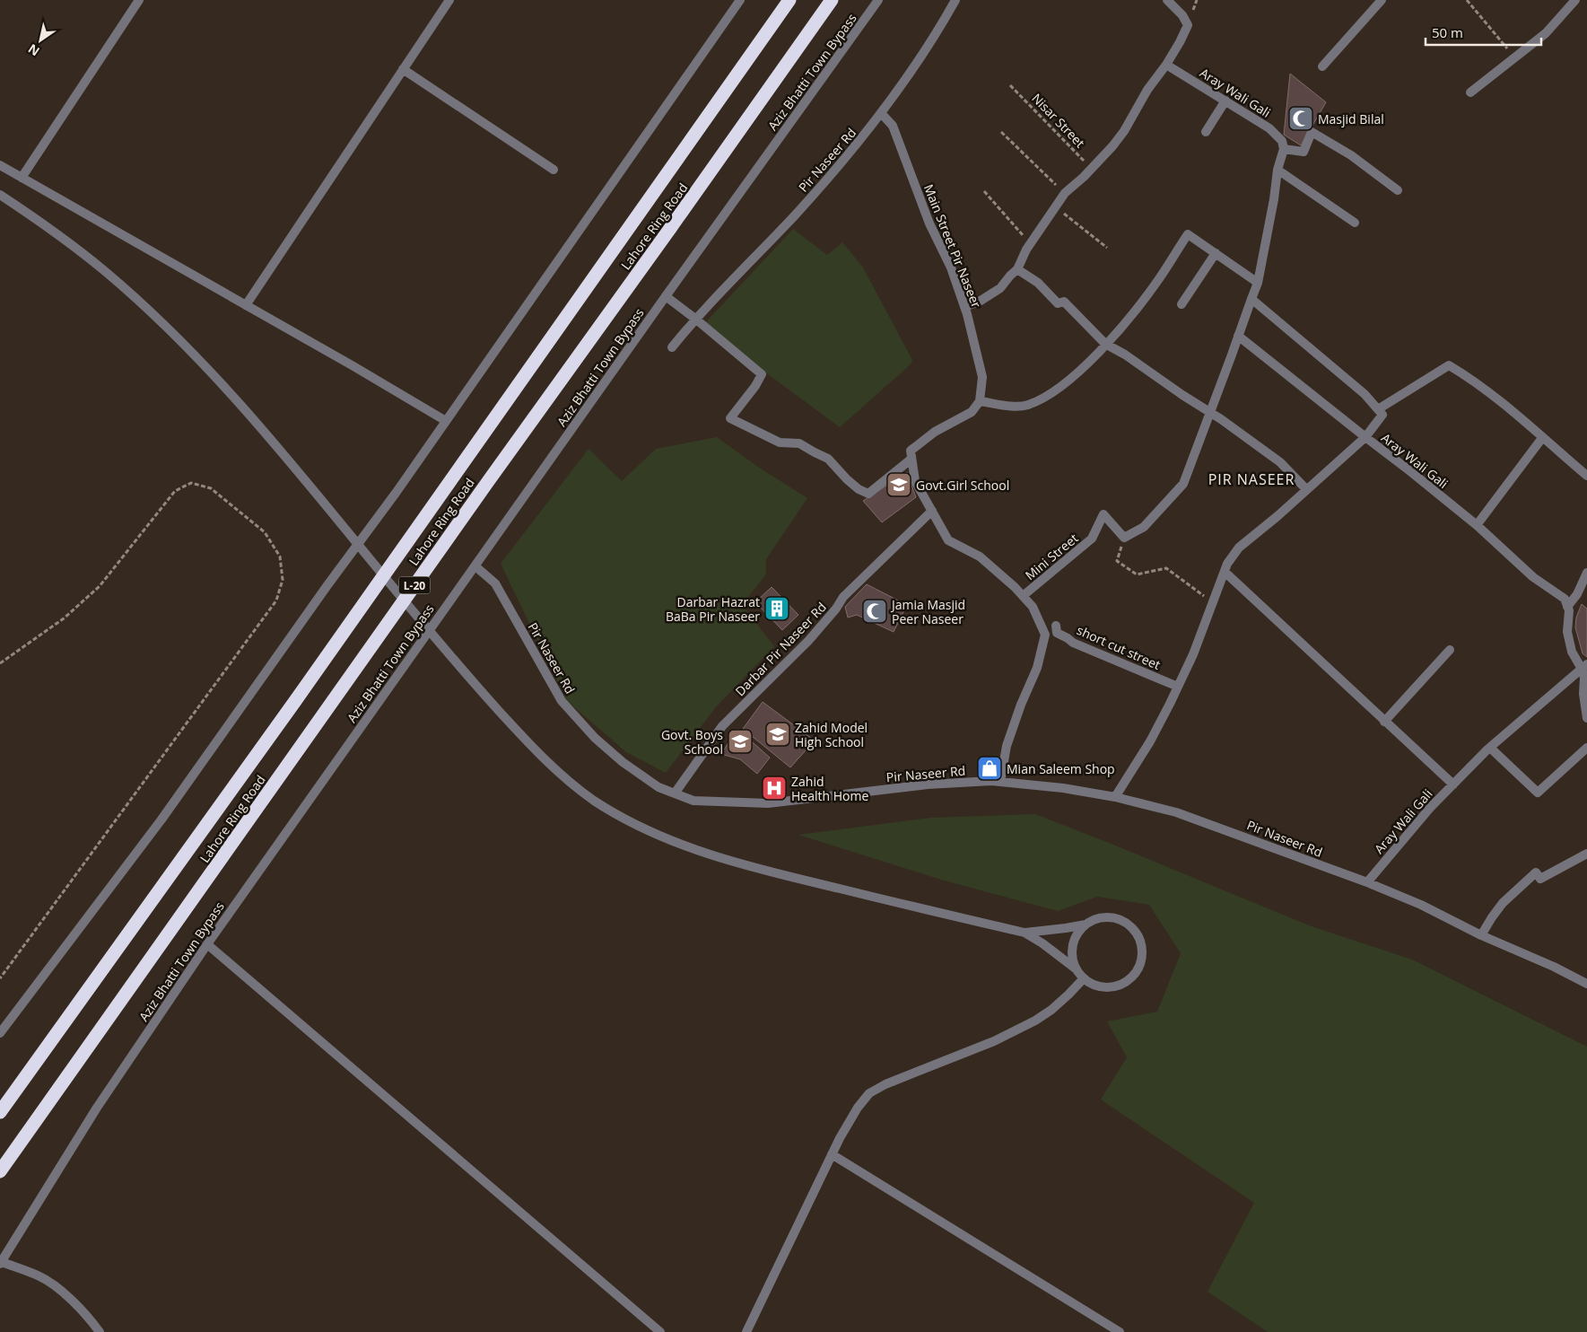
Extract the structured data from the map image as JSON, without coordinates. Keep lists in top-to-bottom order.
{
  "streets": {
    "highway": ["Lahore Ring Road", "L-20"],
    "street": [
      "Aziz Bhatti Town Bypass",
      "Aray Wali Gali",
      "Pir Naseer Rd",
      "Main Street Pir Naseer",
      "Mini Street",
      "short cut street",
      "Darbar Pir Naseer Rd"
    ],
    "path": ["Nisar Street"]
  },
  "crossings": [
    ["Aziz Bhatti Town Bypass", "Pir Naseer Rd"],
    ["Aray Wali Gali", "Pir Naseer Rd"],
    ["Pir Naseer Rd", "Main Street Pir Naseer"],
    ["Pir Naseer Rd", "Darbar Pir Naseer Rd"]
  ],
  "districts": ["PIR NASEER"],
  "places": {
    "mosque": ["Masjid Bilal", "Jamia Masjid Peer Naseer"],
    "school or university": ["Govt.Girl School", "Zahid Model High School", "Govt. Boys School"],
    "building": ["Darbar Hazrat BaBa Pir Naseer"],
    "shop": ["Mian Saleem Shop"],
    "hospital": ["Zahid Health Home"]
  },
  "scale_bar": "50 m",
  "north": "bottom left"
}
